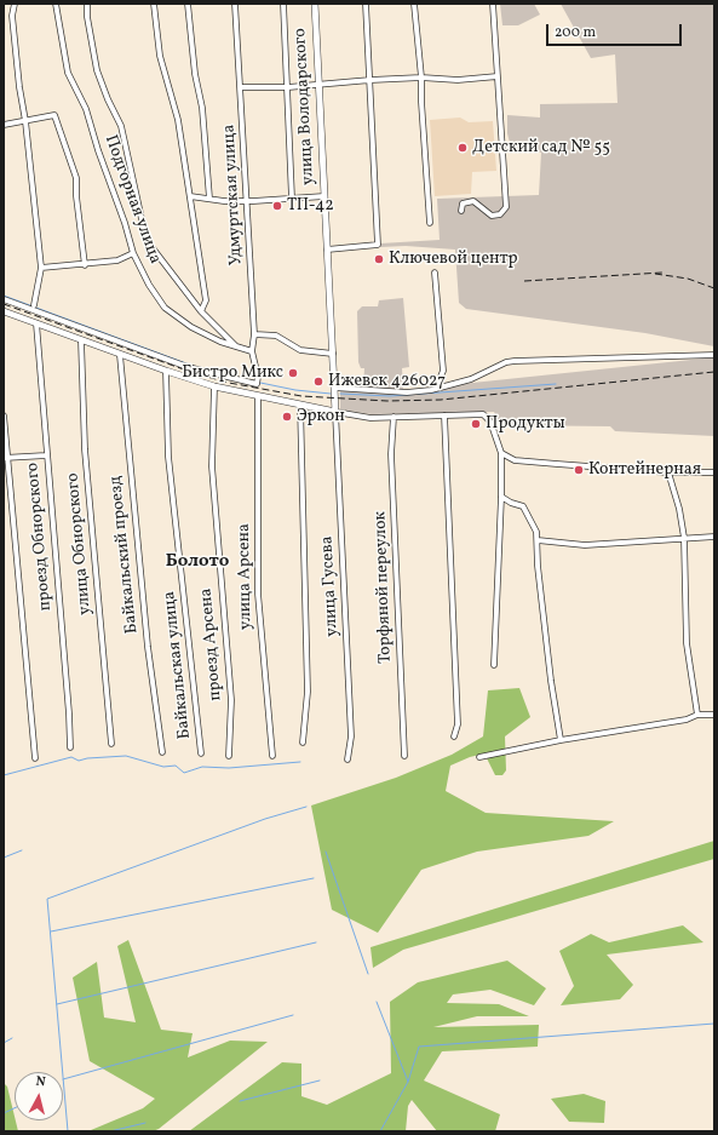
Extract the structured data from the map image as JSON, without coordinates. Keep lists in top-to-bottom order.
{
  "streets": {
    "street": [
      "улица Володарского",
      "Удмуртская улица",
      "Подгорная улица",
      "проезд Обнорского",
      "улица Обнорского",
      "Байкальский проезд",
      "улица Арсена",
      "улица Гусева",
      "Торфяной переулок",
      "проезд Арсена",
      "Байкальская улица"
    ]
  },
  "crossings": [
    ["улица Володарского", "улица Гусева"],
    ["Удмуртская улица", "Подгорная улица"]
  ],
  "districts": ["Болото"],
  "places": [
    "Детский сад № 55",
    "ТП-42",
    "Ключевой центр",
    "Бистро Микс",
    "Ижевск 426027",
    "Эркон",
    "Продукты",
    "Контейнерная"
  ],
  "scale_bar": "200 m",
  "north": "top"
}
